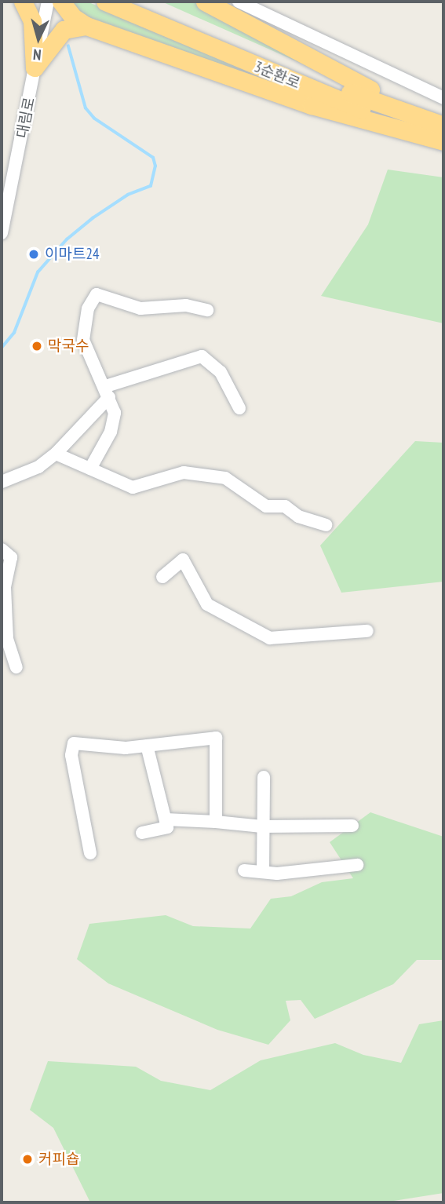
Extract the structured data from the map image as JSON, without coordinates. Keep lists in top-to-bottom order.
{
  "streets": {
    "highway": ["3순환로"],
    "street": ["대림로"]
  },
  "places": ["이마트24", "막국수", "커피숍"],
  "north": "bottom"
}
